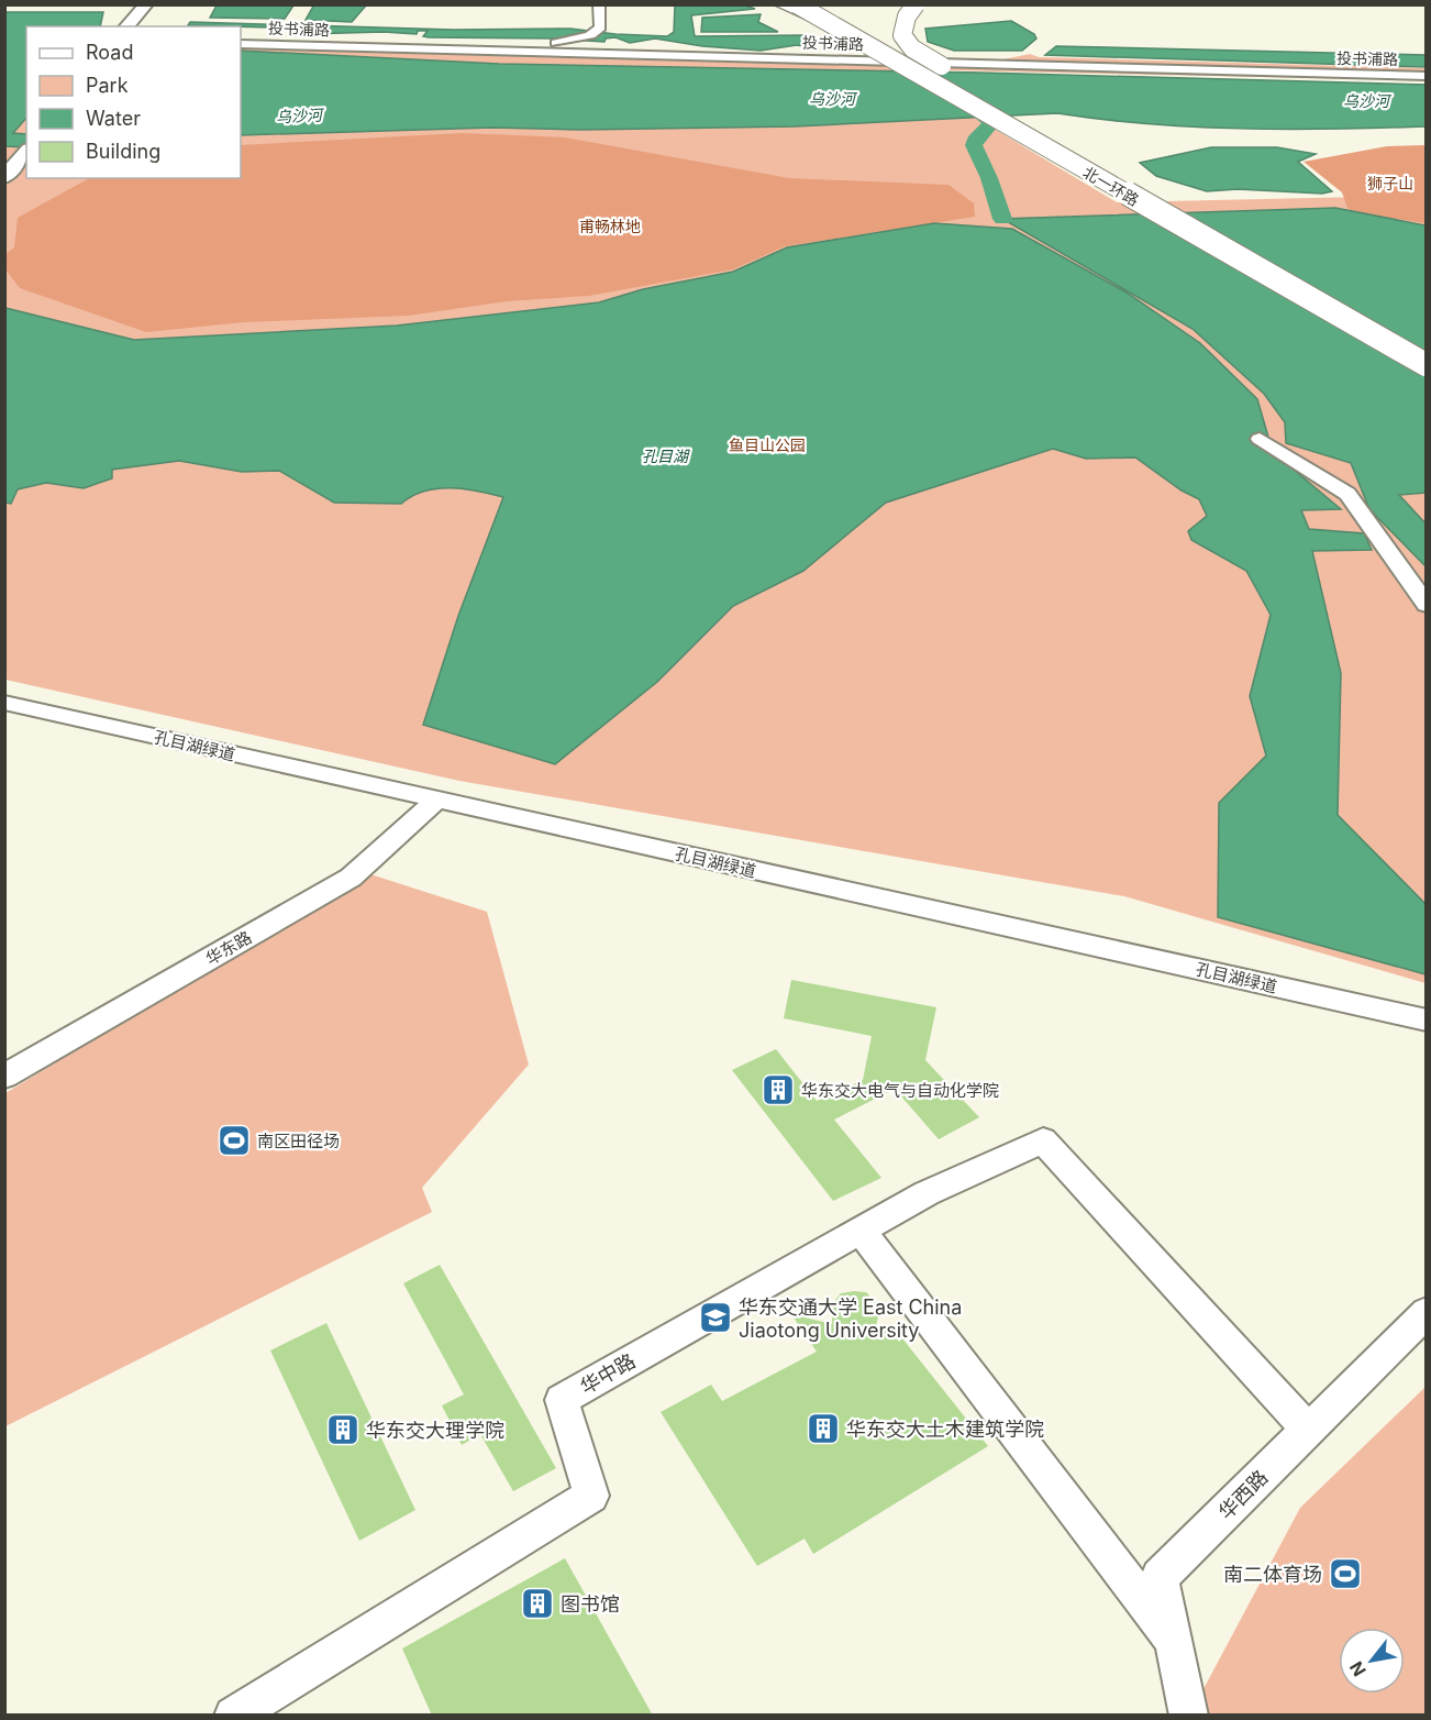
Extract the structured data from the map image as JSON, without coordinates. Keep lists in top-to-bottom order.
{
  "streets": {
    "highway": ["北一环路"],
    "street": [
      "投书浦路",
      "孔目湖绿道",
      "华东路",
      "华中路",
      "华西路"
    ]
  },
  "crossings": [
    ["孔目湖绿道", "华东路"],
    ["华中路", "华西路"]
  ],
  "water": ["乌沙河", "孔目湖"],
  "parks": ["狮子山", "甫畅林地", "鱼目山公园"],
  "places": {
    "building": [
      "华东交大电气与自动化学院",
      "华东交大土木建筑学院",
      "华东交大理学院",
      "图书馆"
    ],
    "sports": ["南区田径场", "南二体育场"],
    "school or university": ["华东交通大学 East China Jiaotong University"]
  },
  "legend": [
    "Road",
    "Park",
    "Water",
    "Building"
  ],
  "north": "bottom left"
}
